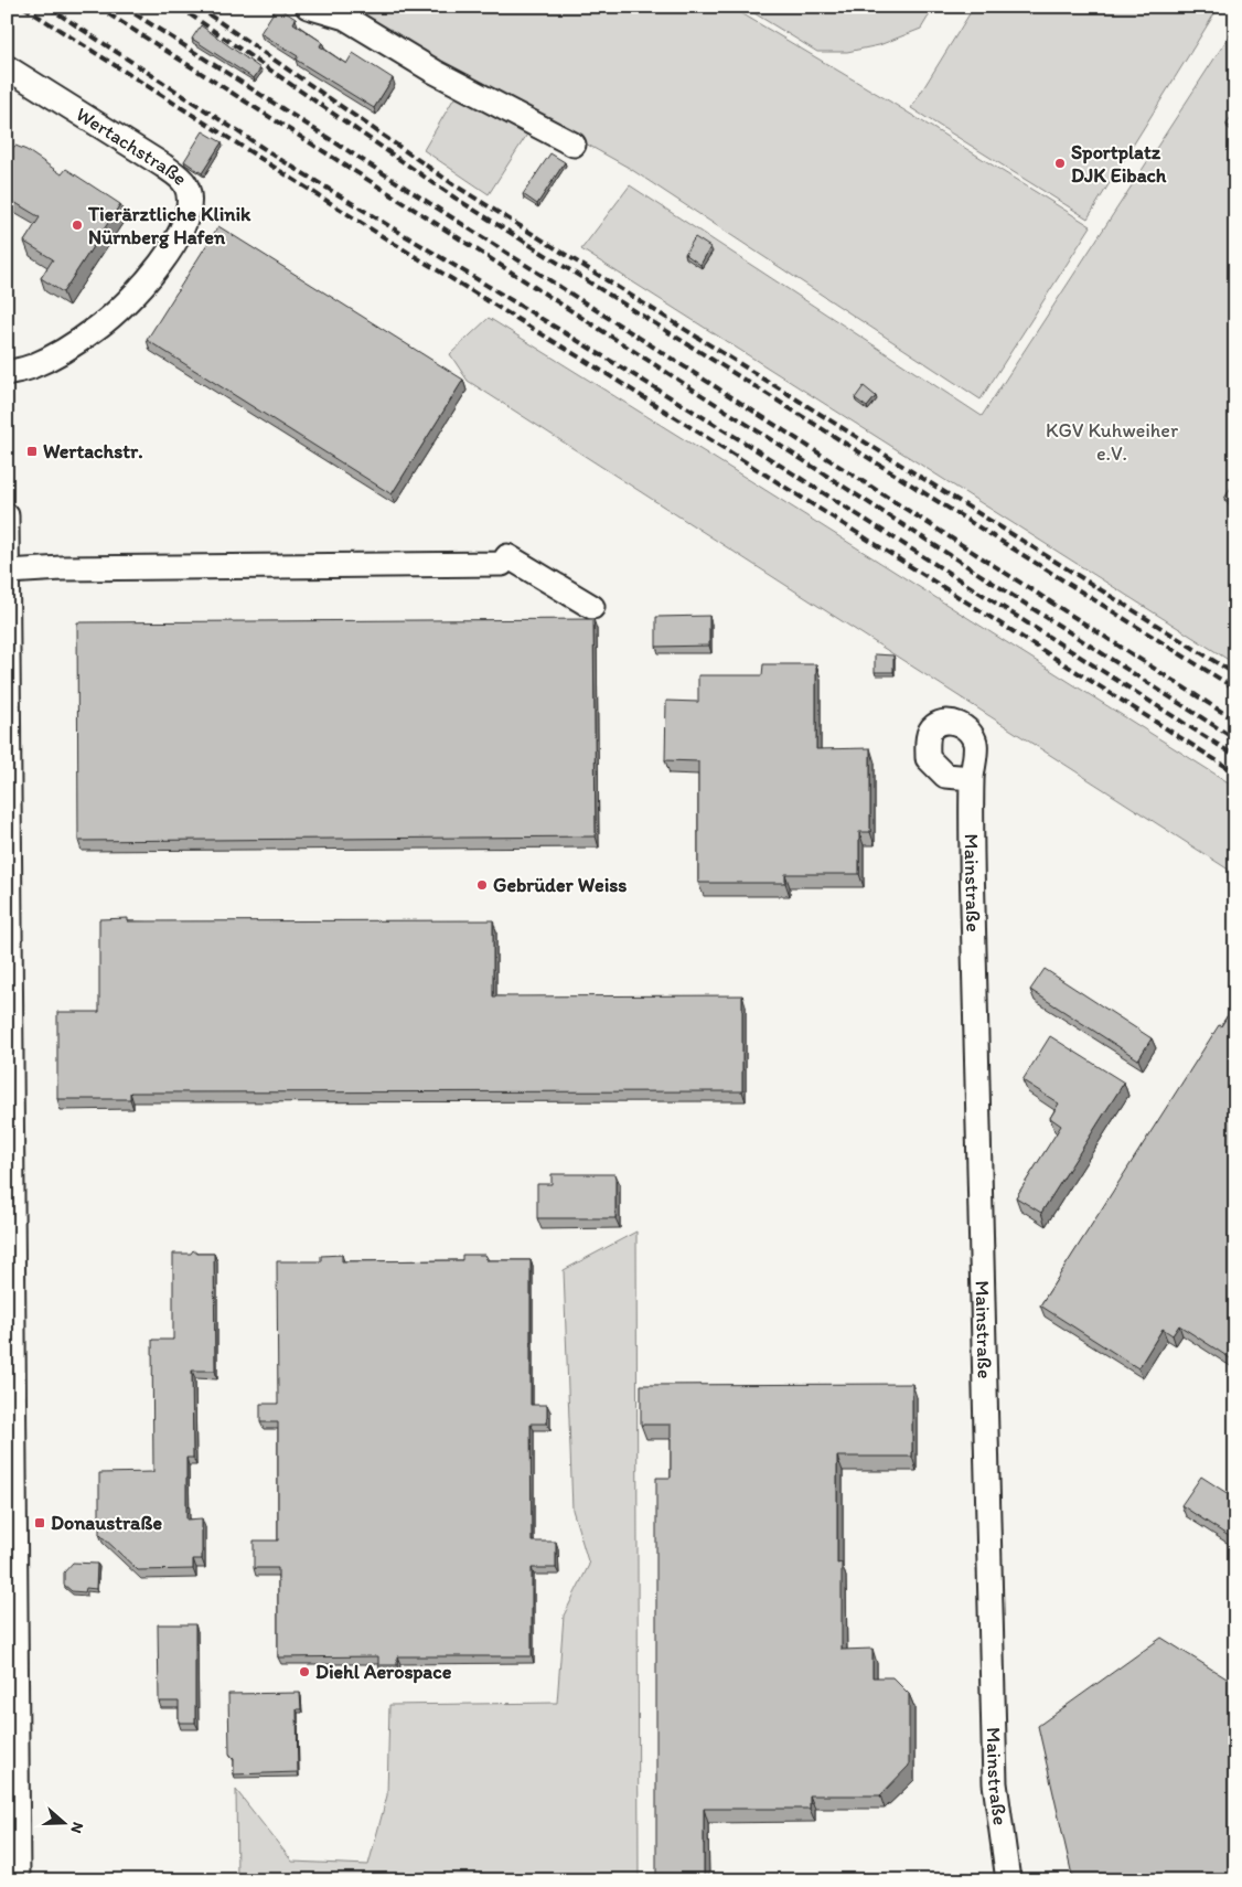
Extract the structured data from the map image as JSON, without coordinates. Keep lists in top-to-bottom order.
{
  "streets": {
    "street": ["Wertachstraße", "Mainstraße"]
  },
  "parks": ["KGV Kuhweiher e.V."],
  "places": {
    "other": [
      "Sportplatz DJK Eibach",
      "Tierärztliche Klinik Nürnberg Hafen",
      "Gebrüder Weiss",
      "Diehl Aerospace"
    ],
    "transit": ["Wertachstr.", "Donaustraße"]
  },
  "north": "right"
}
